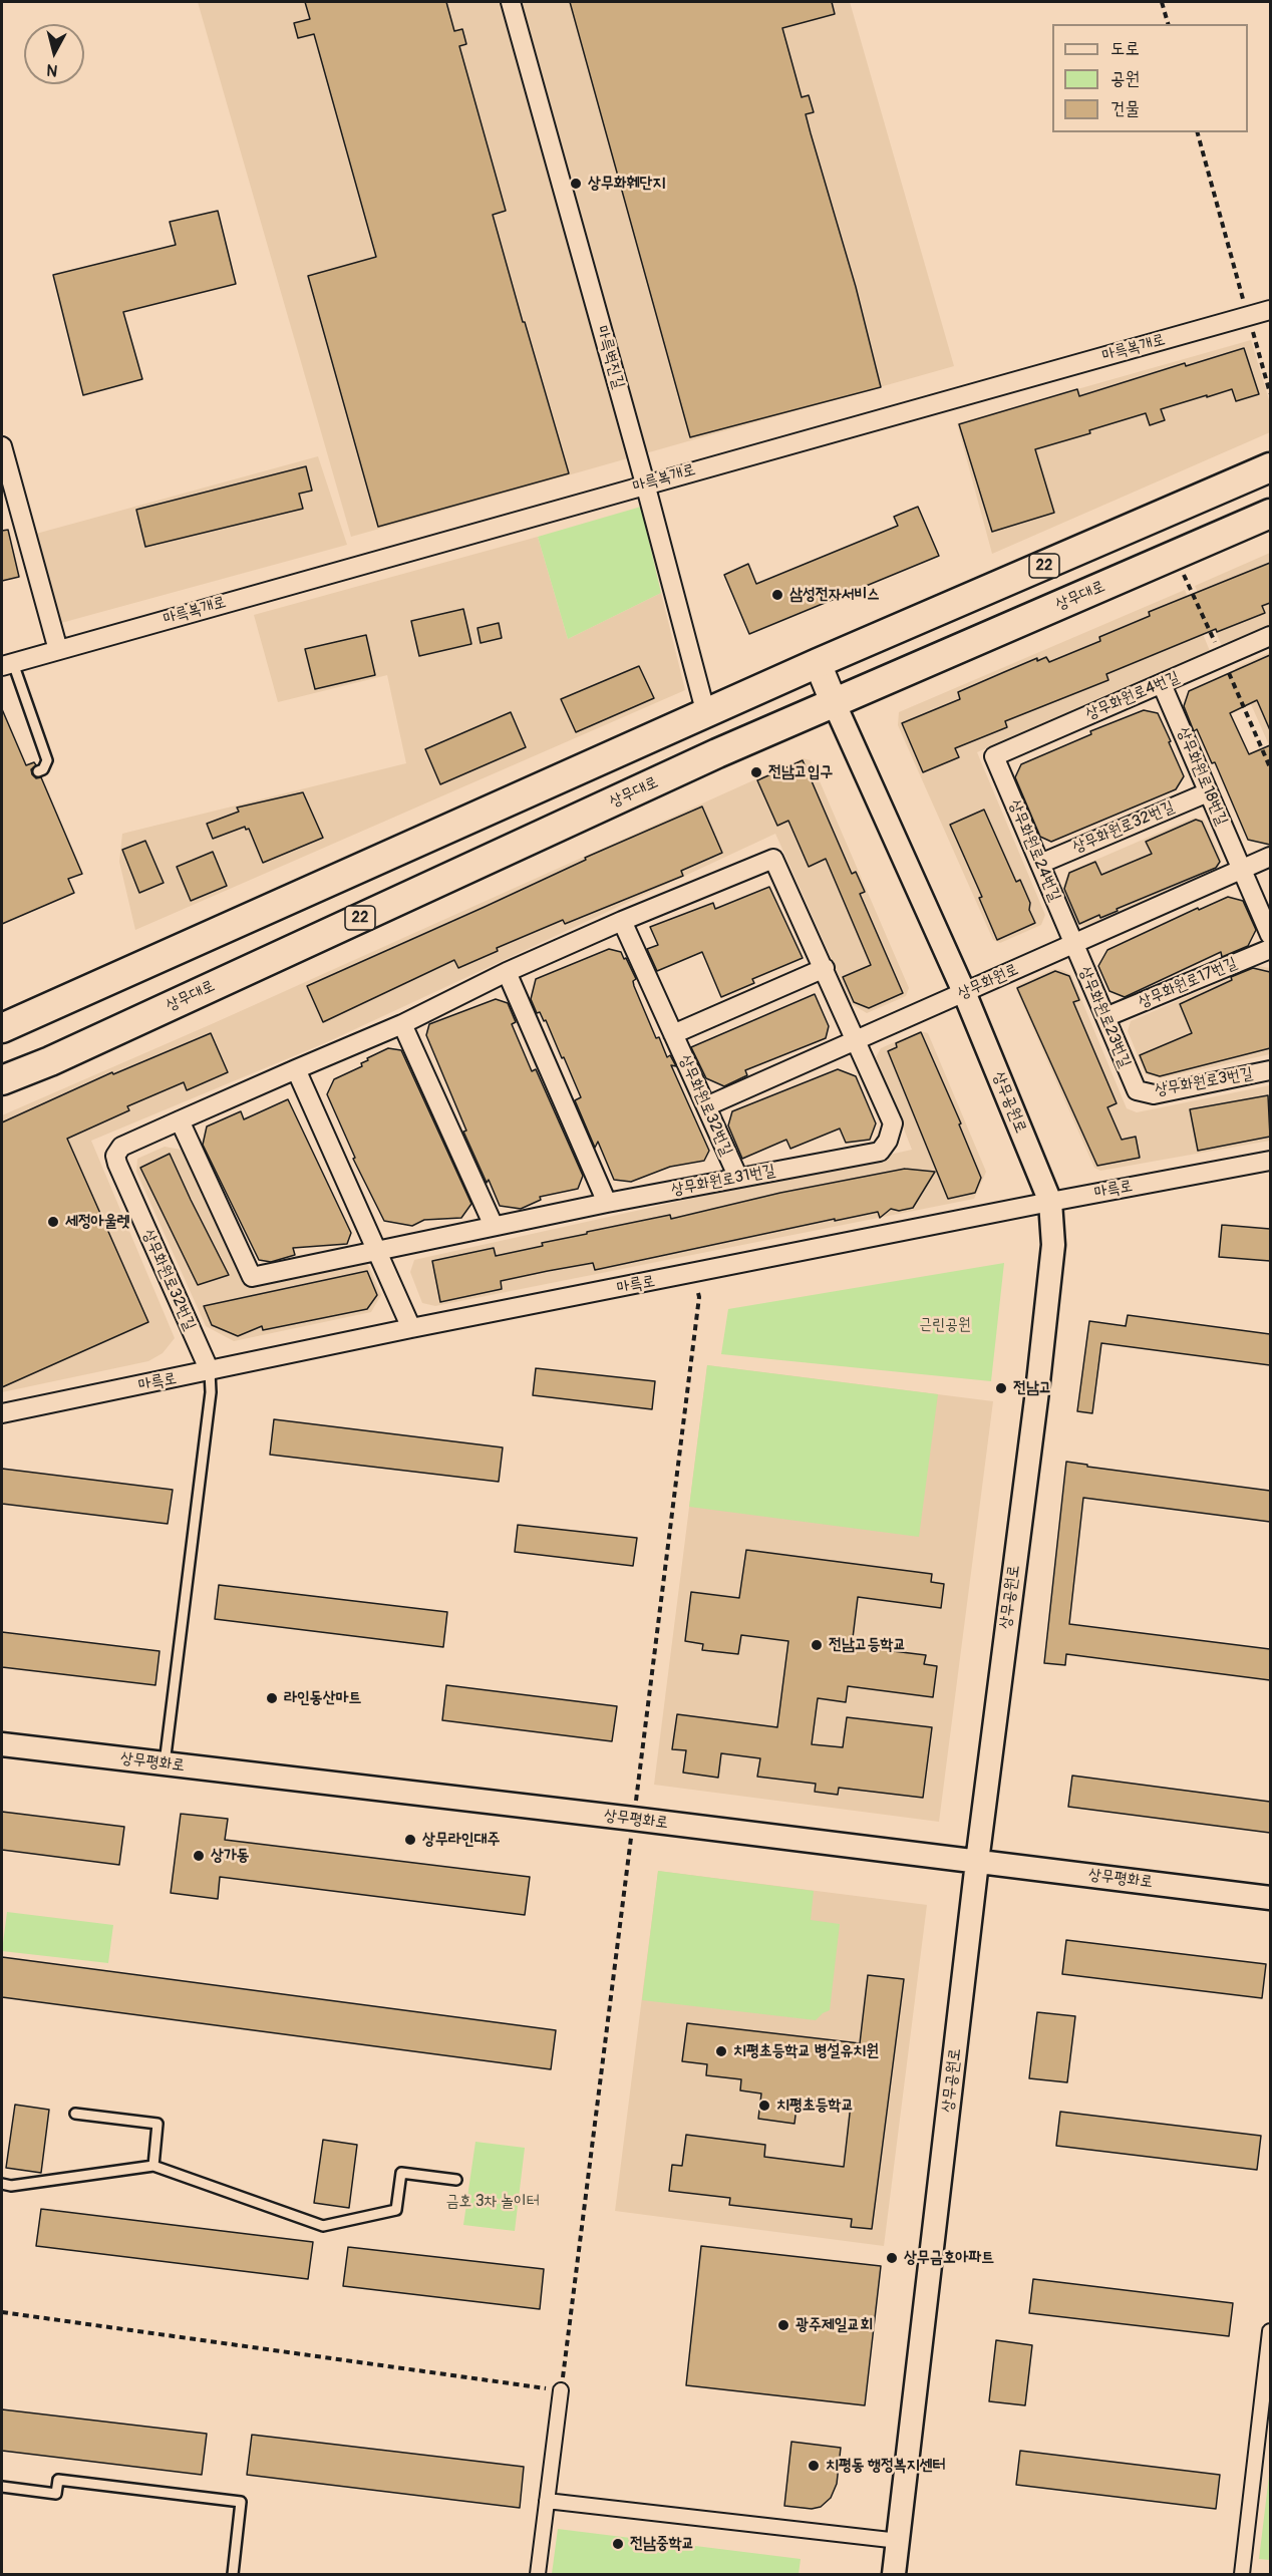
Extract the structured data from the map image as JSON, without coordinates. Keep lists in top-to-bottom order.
{
  "streets": {
    "main road": ["22", "상무대로", "상무공원로"],
    "street": [
      "마륵복개로",
      "마륵벽진길",
      "상무화원로4번길",
      "상무화원로18번길",
      "상무화원로32번길",
      "상무화원로24번길",
      "상무화원로",
      "상무화원로17번길",
      "상무화원로23번길",
      "상무화원로3번길",
      "상무화원로31번길",
      "마륵로",
      "상무평화로"
    ]
  },
  "crossings": [
    ["마륵복개로", "마륵벽진길"],
    ["마륵벽진길", "22"],
    ["22", "상무공원로"],
    ["상무대로", "상무공원로"],
    ["상무화원로4번길", "상무화원로18번길"],
    ["상무화원로4번길", "상무화원로24번길"],
    ["상무화원로18번길", "상무화원로32번길"],
    ["상무화원로18번길", "상무화원로"],
    ["상무화원로32번길", "상무화원로24번길"],
    ["상무화원로32번길", "상무화원로"],
    ["상무화원로32번길", "상무화원로31번길"],
    ["상무화원로32번길", "마륵로"],
    ["상무화원로24번길", "상무화원로"],
    ["상무화원로24번길", "상무화원로23번길"],
    ["상무화원로", "상무화원로23번길"],
    ["상무화원로", "상무공원로"],
    ["상무화원로", "상무화원로31번길"],
    ["상무화원로17번길", "상무화원로23번길"],
    ["상무화원로23번길", "상무화원로3번길"],
    ["상무공원로", "마륵로"],
    ["상무공원로", "상무평화로"]
  ],
  "parks": ["근린공원", "금호 3차 놀이터"],
  "places": [
    "상무화훼단지",
    "삼성전자서비스",
    "전남고입구",
    "세정아울렛",
    "전남고",
    "전남고등학교",
    "라인동산마트",
    "상무라인대주",
    "상가동",
    "치평초등학교 병설유치원",
    "치평초등학교",
    "상무금호아파트",
    "광주제일교회",
    "치평동 행정복지센터",
    "전남중학교"
  ],
  "legend": ["도로", "공원", "건물"],
  "north": "bottom"
}
